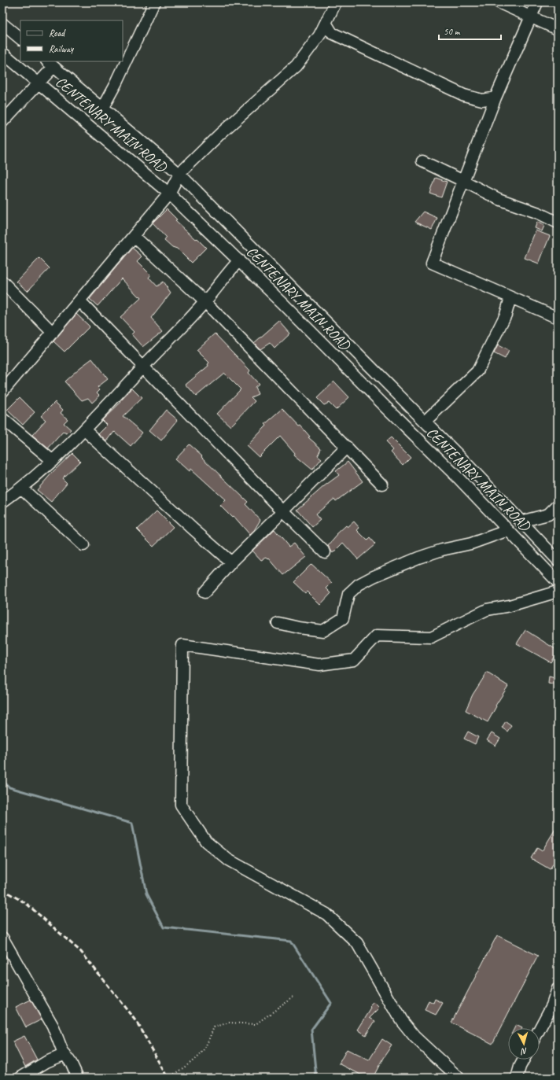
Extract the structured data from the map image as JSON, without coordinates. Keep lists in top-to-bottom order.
{
  "streets": {
    "street": ["CENTENARY MAIN ROAD"]
  },
  "legend": ["Road", "Railway"],
  "scale_bar": "50 m",
  "north": "bottom"
}
